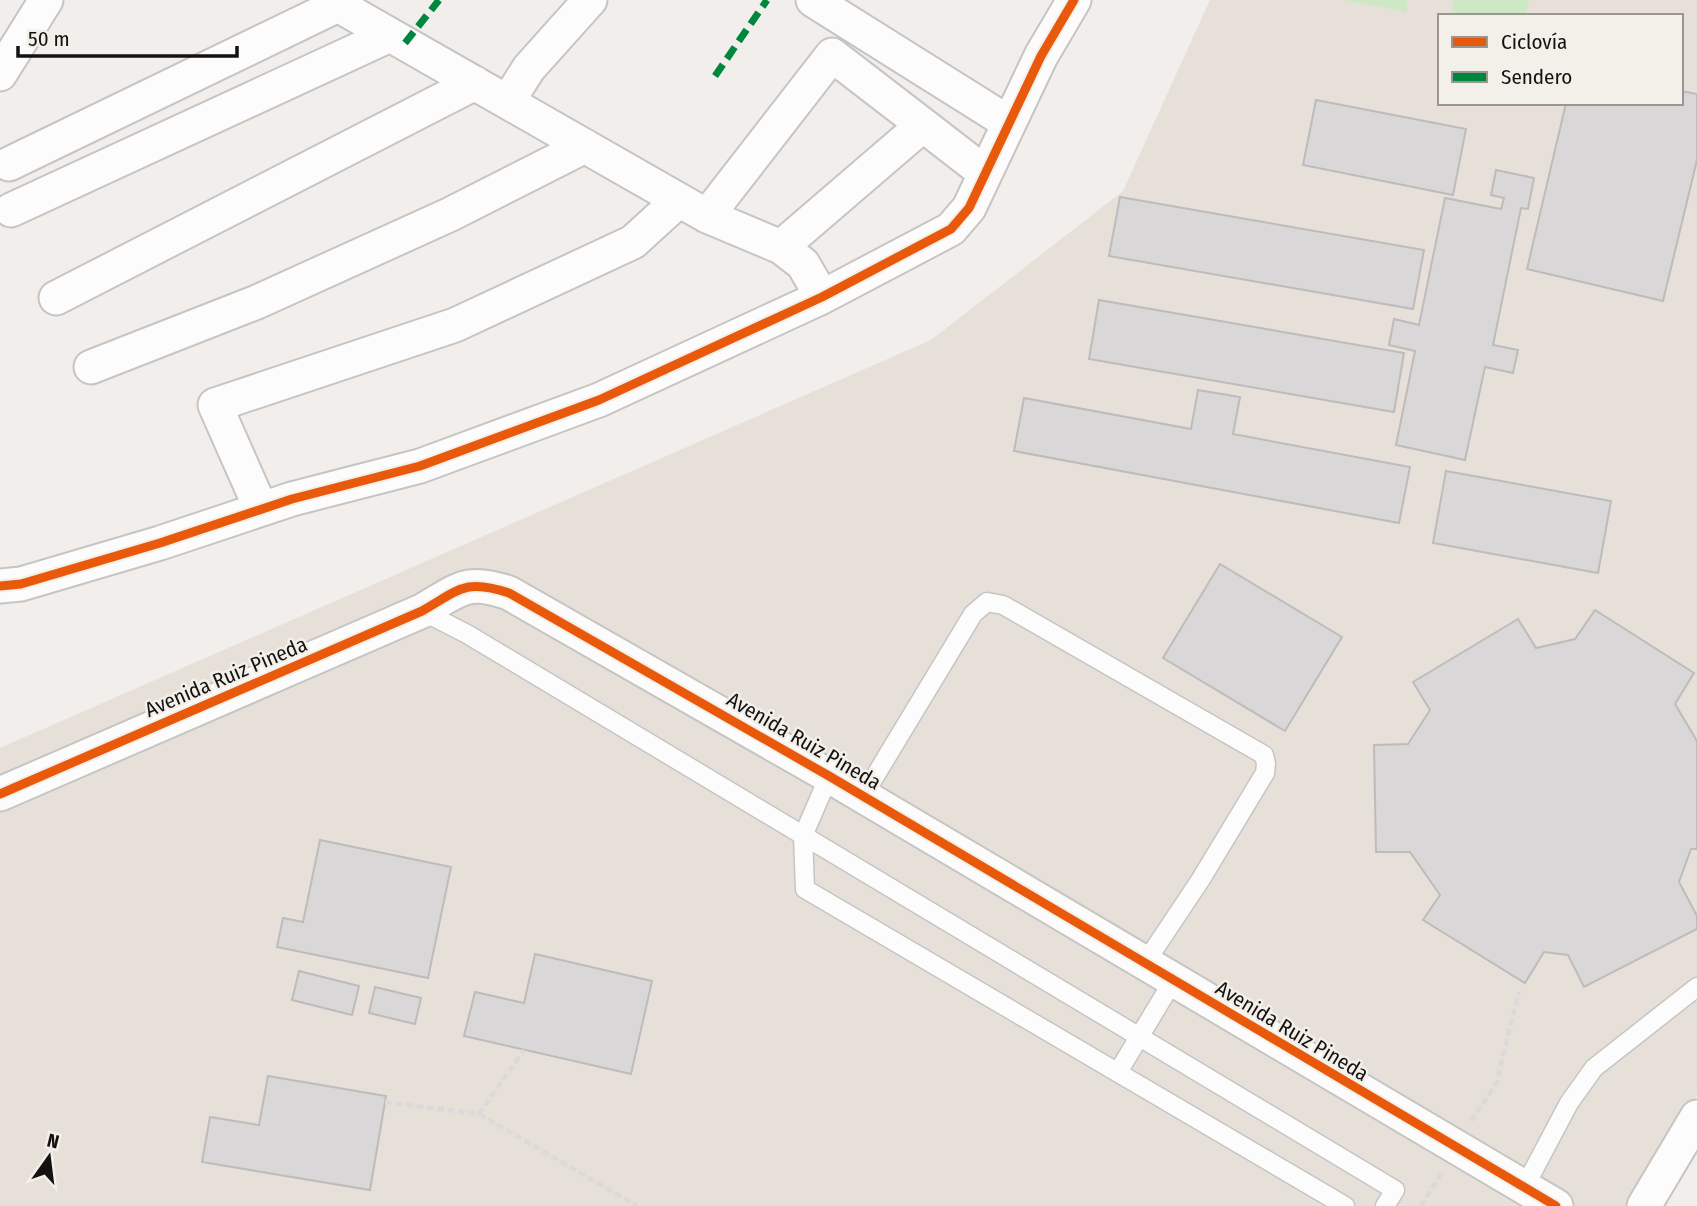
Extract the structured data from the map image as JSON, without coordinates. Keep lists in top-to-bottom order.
{
  "streets": {
    "street": ["Avenida Ruiz Pineda"]
  },
  "legend": ["Ciclovía", "Sendero"],
  "scale_bar": "50 m",
  "north": "top"
}
